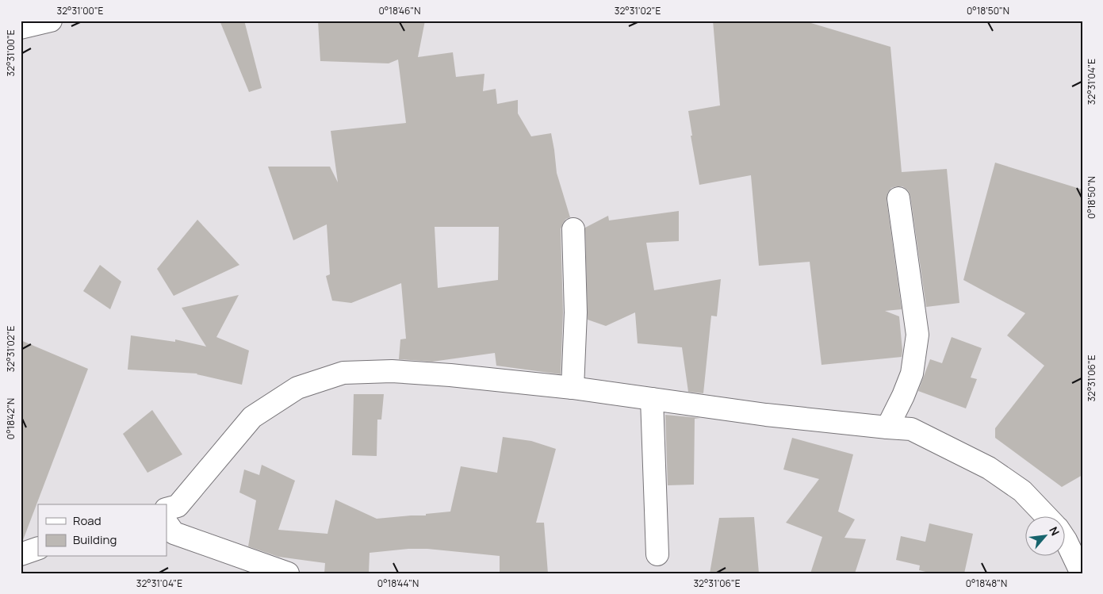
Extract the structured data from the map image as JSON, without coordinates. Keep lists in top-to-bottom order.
{
  "legend": ["Road", "Building"],
  "north": "top right",
  "coordinates": [
    "32°31'00\"E",
    "0°18'46\"N",
    "32°31'02\"E",
    "0°18'50\"N",
    "32°31'04\"E",
    "32°31'06\"E",
    "0°18'42\"N",
    "0°18'44\"N",
    "0°18'48\"N"
  ]
}
